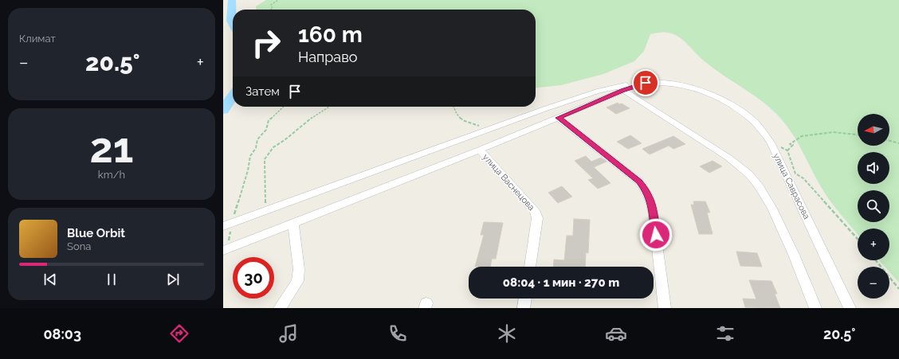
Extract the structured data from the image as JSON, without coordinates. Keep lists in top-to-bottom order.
{
  "streets": {
    "street": ["улица Васнецова", "улица Саврасова"]
  },
  "north": "left",
  "page": {
    "tile": [
      "Климат",
      ["21", "km/h"]
    ],
    "turn": ["160 m", "Направо"],
    "heat": ["−", "20.5°", "+"],
    "then": "Затем",
    "map_buttons": ["+", "−"],
    "song": ["Blue Orbit", "Sona"],
    "limit": "30",
    "trip": "08:04 · 1 мин · 270 m",
    "tabs": ["08:03", "20.5°"]
  }
}
